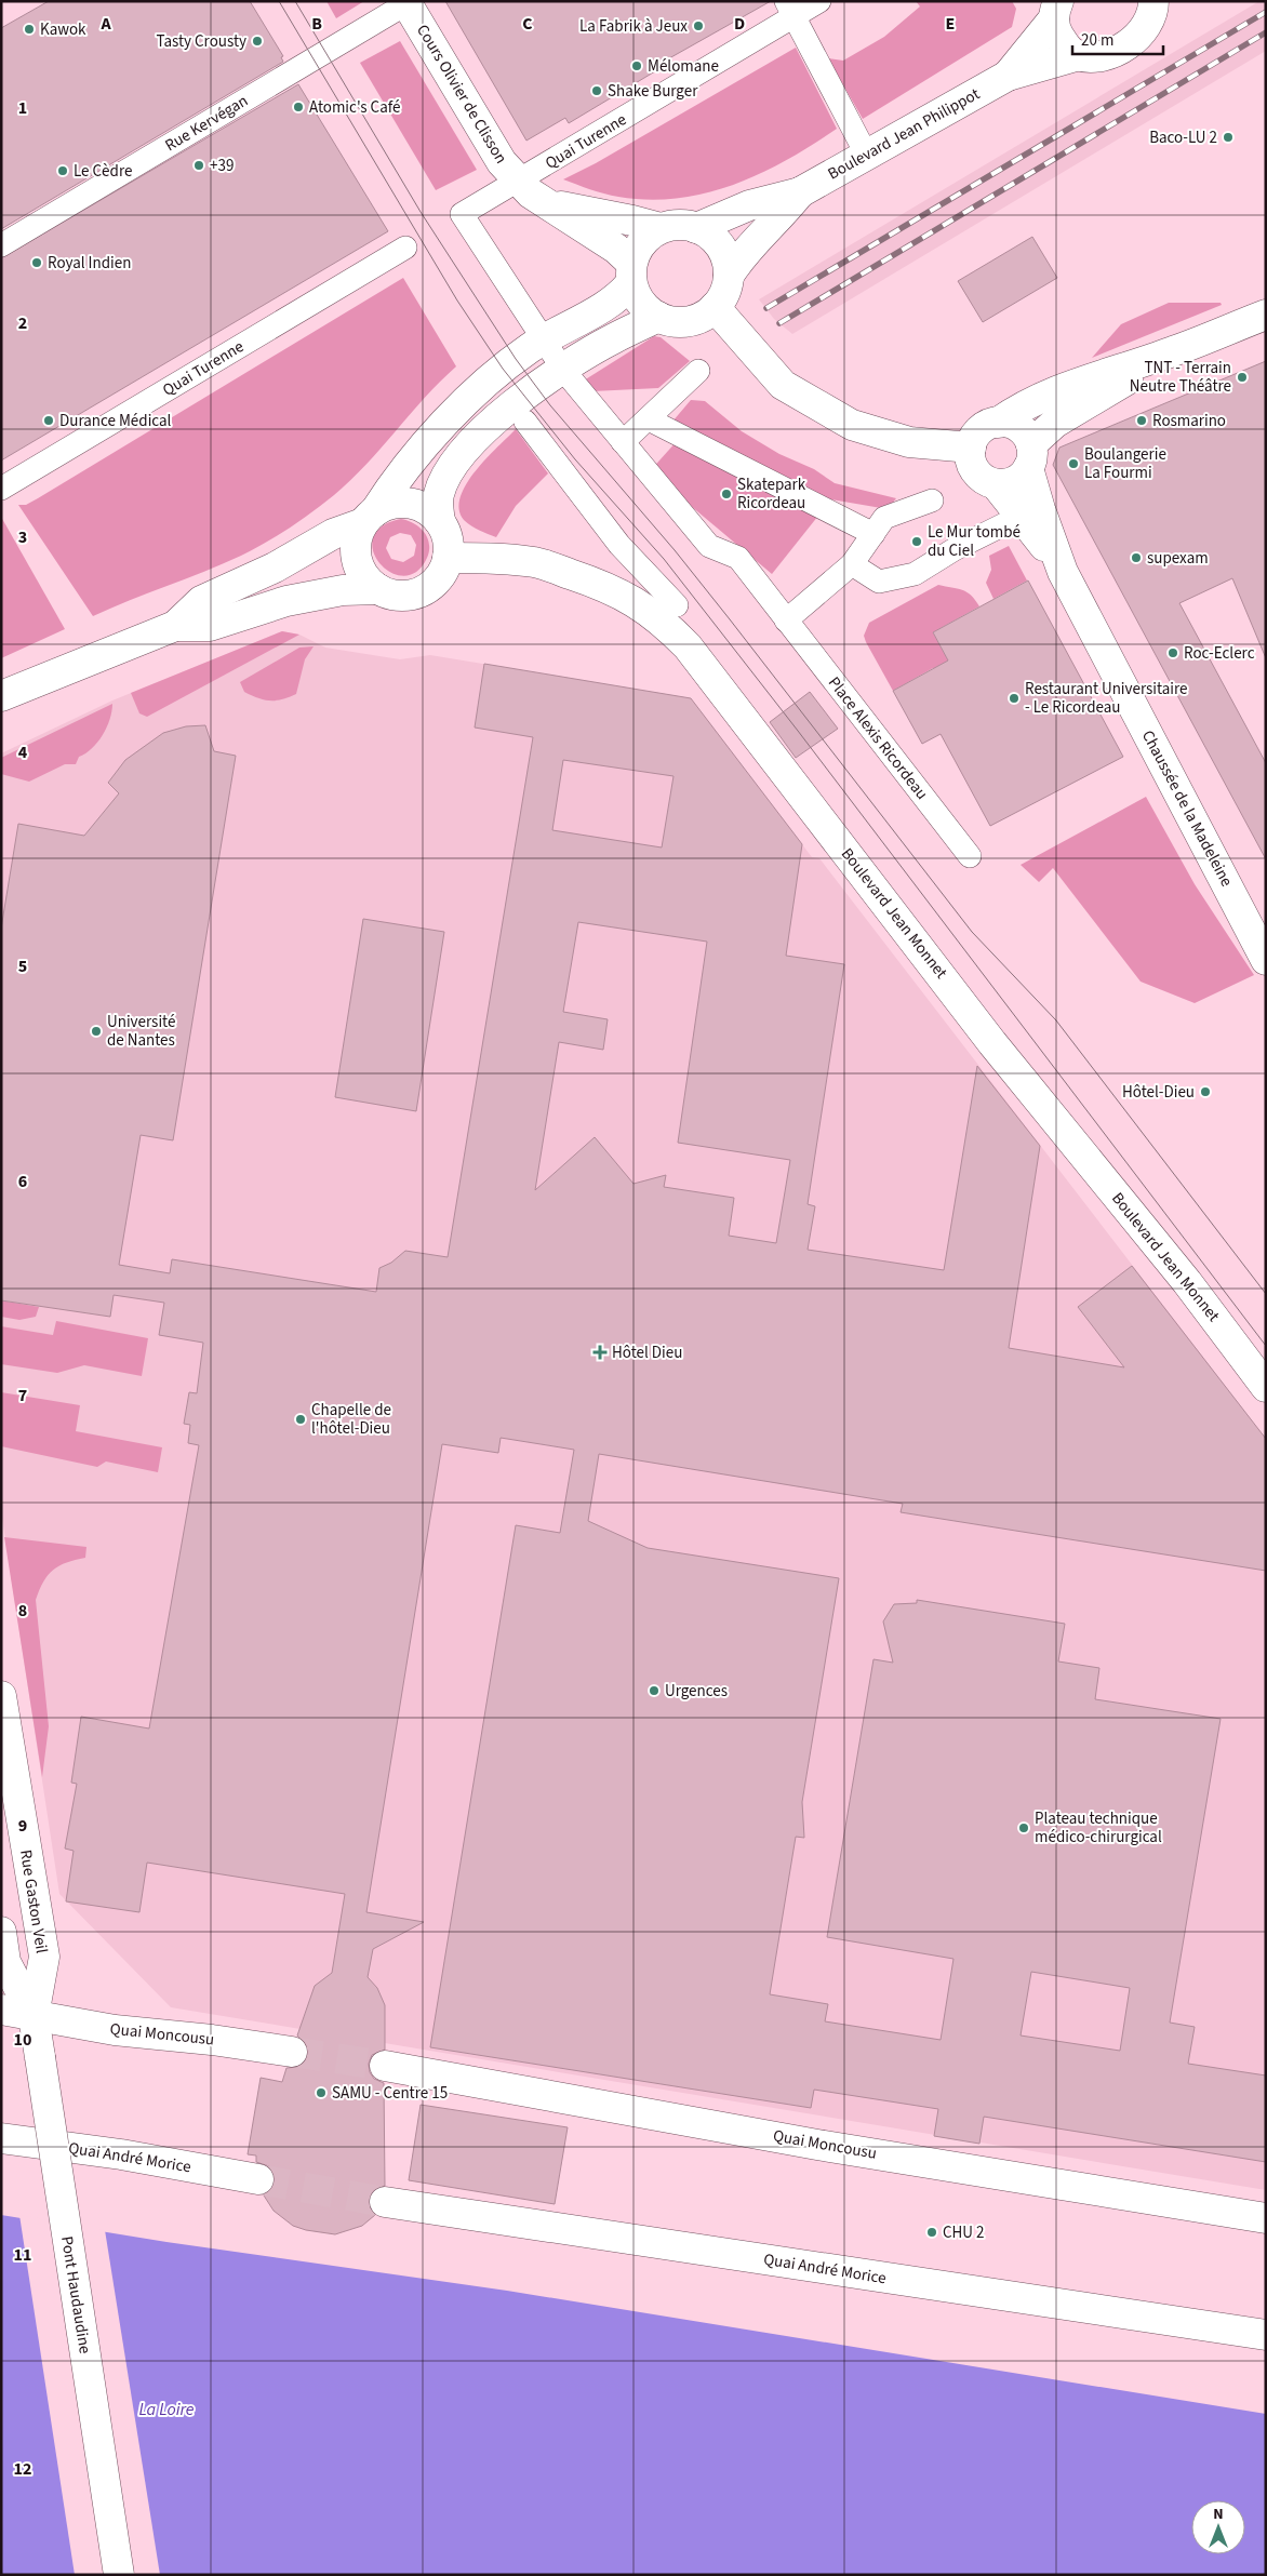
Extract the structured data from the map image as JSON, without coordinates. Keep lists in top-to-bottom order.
{
  "streets": {
    "main road": [
      "Cours Olivier de Clisson",
      "Boulevard Jean Philippot",
      "Chaussée de la Madeleine",
      "Boulevard Jean Monnet",
      "Rue Gaston Veil",
      "Quai Moncousu",
      "Quai André Morice",
      "Pont Haudaudine"
    ],
    "street": ["Rue Kervégan", "Quai Turenne", "Place Alexis Ricordeau"]
  },
  "crossings": [
    ["Cours Olivier de Clisson", "Rue Kervégan"],
    ["Cours Olivier de Clisson", "Boulevard Jean Philippot"],
    ["Cours Olivier de Clisson", "Quai Turenne"],
    ["Quai Turenne", "Place Alexis Ricordeau"],
    ["Rue Gaston Veil", "Quai Moncousu"],
    ["Rue Gaston Veil", "Pont Haudaudine"],
    ["Quai Moncousu", "Pont Haudaudine"]
  ],
  "water": ["La Loire"],
  "places": {
    "other": [
      "La Fabrik à Jeux",
      "Kawok",
      "Tasty Crousty",
      "Mélomane",
      "Shake Burger",
      "Atomic's Café",
      "Baco-LU 2",
      "+39",
      "Le Cèdre",
      "Royal Indien",
      "TNT - Terrain Neutre Théâtre",
      "Durance Médical",
      "Rosmarino",
      "Boulangerie La Fourmi",
      "Skatepark Ricordeau",
      "Le Mur tombé du Ciel",
      "supexam",
      "Roc-Eclerc",
      "Restaurant Universitaire - Le Ricordeau",
      "Université de Nantes",
      "Hôtel-Dieu",
      "Chapelle de l'hôtel-Dieu",
      "Urgences",
      "Plateau technique médico-chirurgical",
      "SAMU - Centre 15",
      "CHU 2"
    ],
    "health": ["Hôtel Dieu"]
  },
  "scale_bar": "20 m",
  "north": "top",
  "grid": {
    "columns": [
      "A",
      "B",
      "C",
      "D",
      "E"
    ],
    "rows": [
      "1",
      "2",
      "3",
      "4",
      "5",
      "6",
      "7",
      "8",
      "9",
      "10",
      "11",
      "12"
    ]
  }
}
